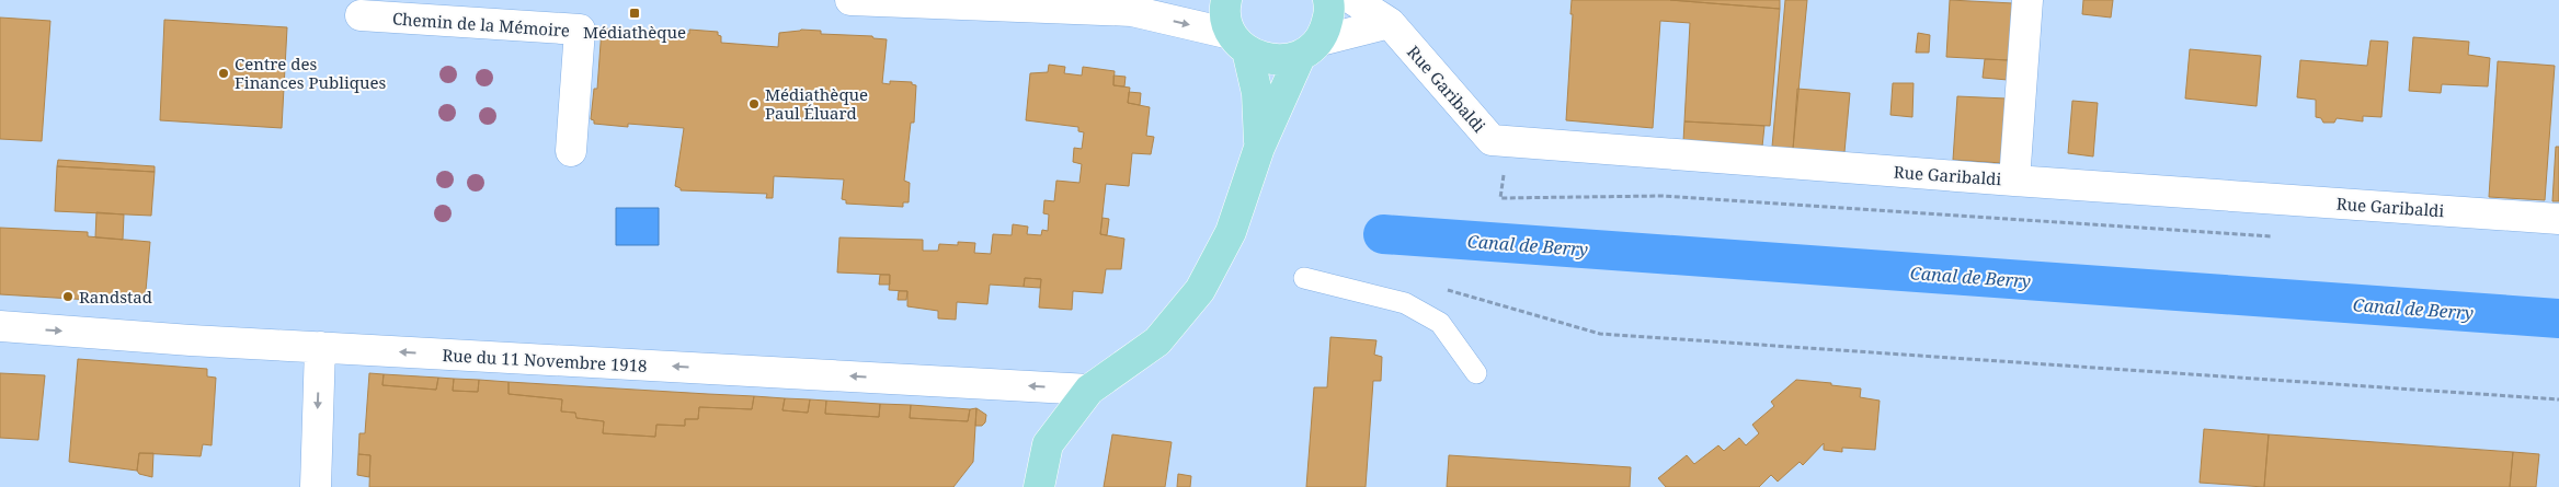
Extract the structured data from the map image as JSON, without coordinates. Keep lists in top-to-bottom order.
{
  "streets": {
    "street": ["Chemin de la Mémoire", "Rue Garibaldi", "Rue du 11 Novembre 1918"]
  },
  "water": ["Canal de Berry"],
  "places": {
    "transit": ["Médiathèque"],
    "other": ["Centre des Finances Publiques", "Médiathèque Paul Éluard", "Randstad"]
  }
}
